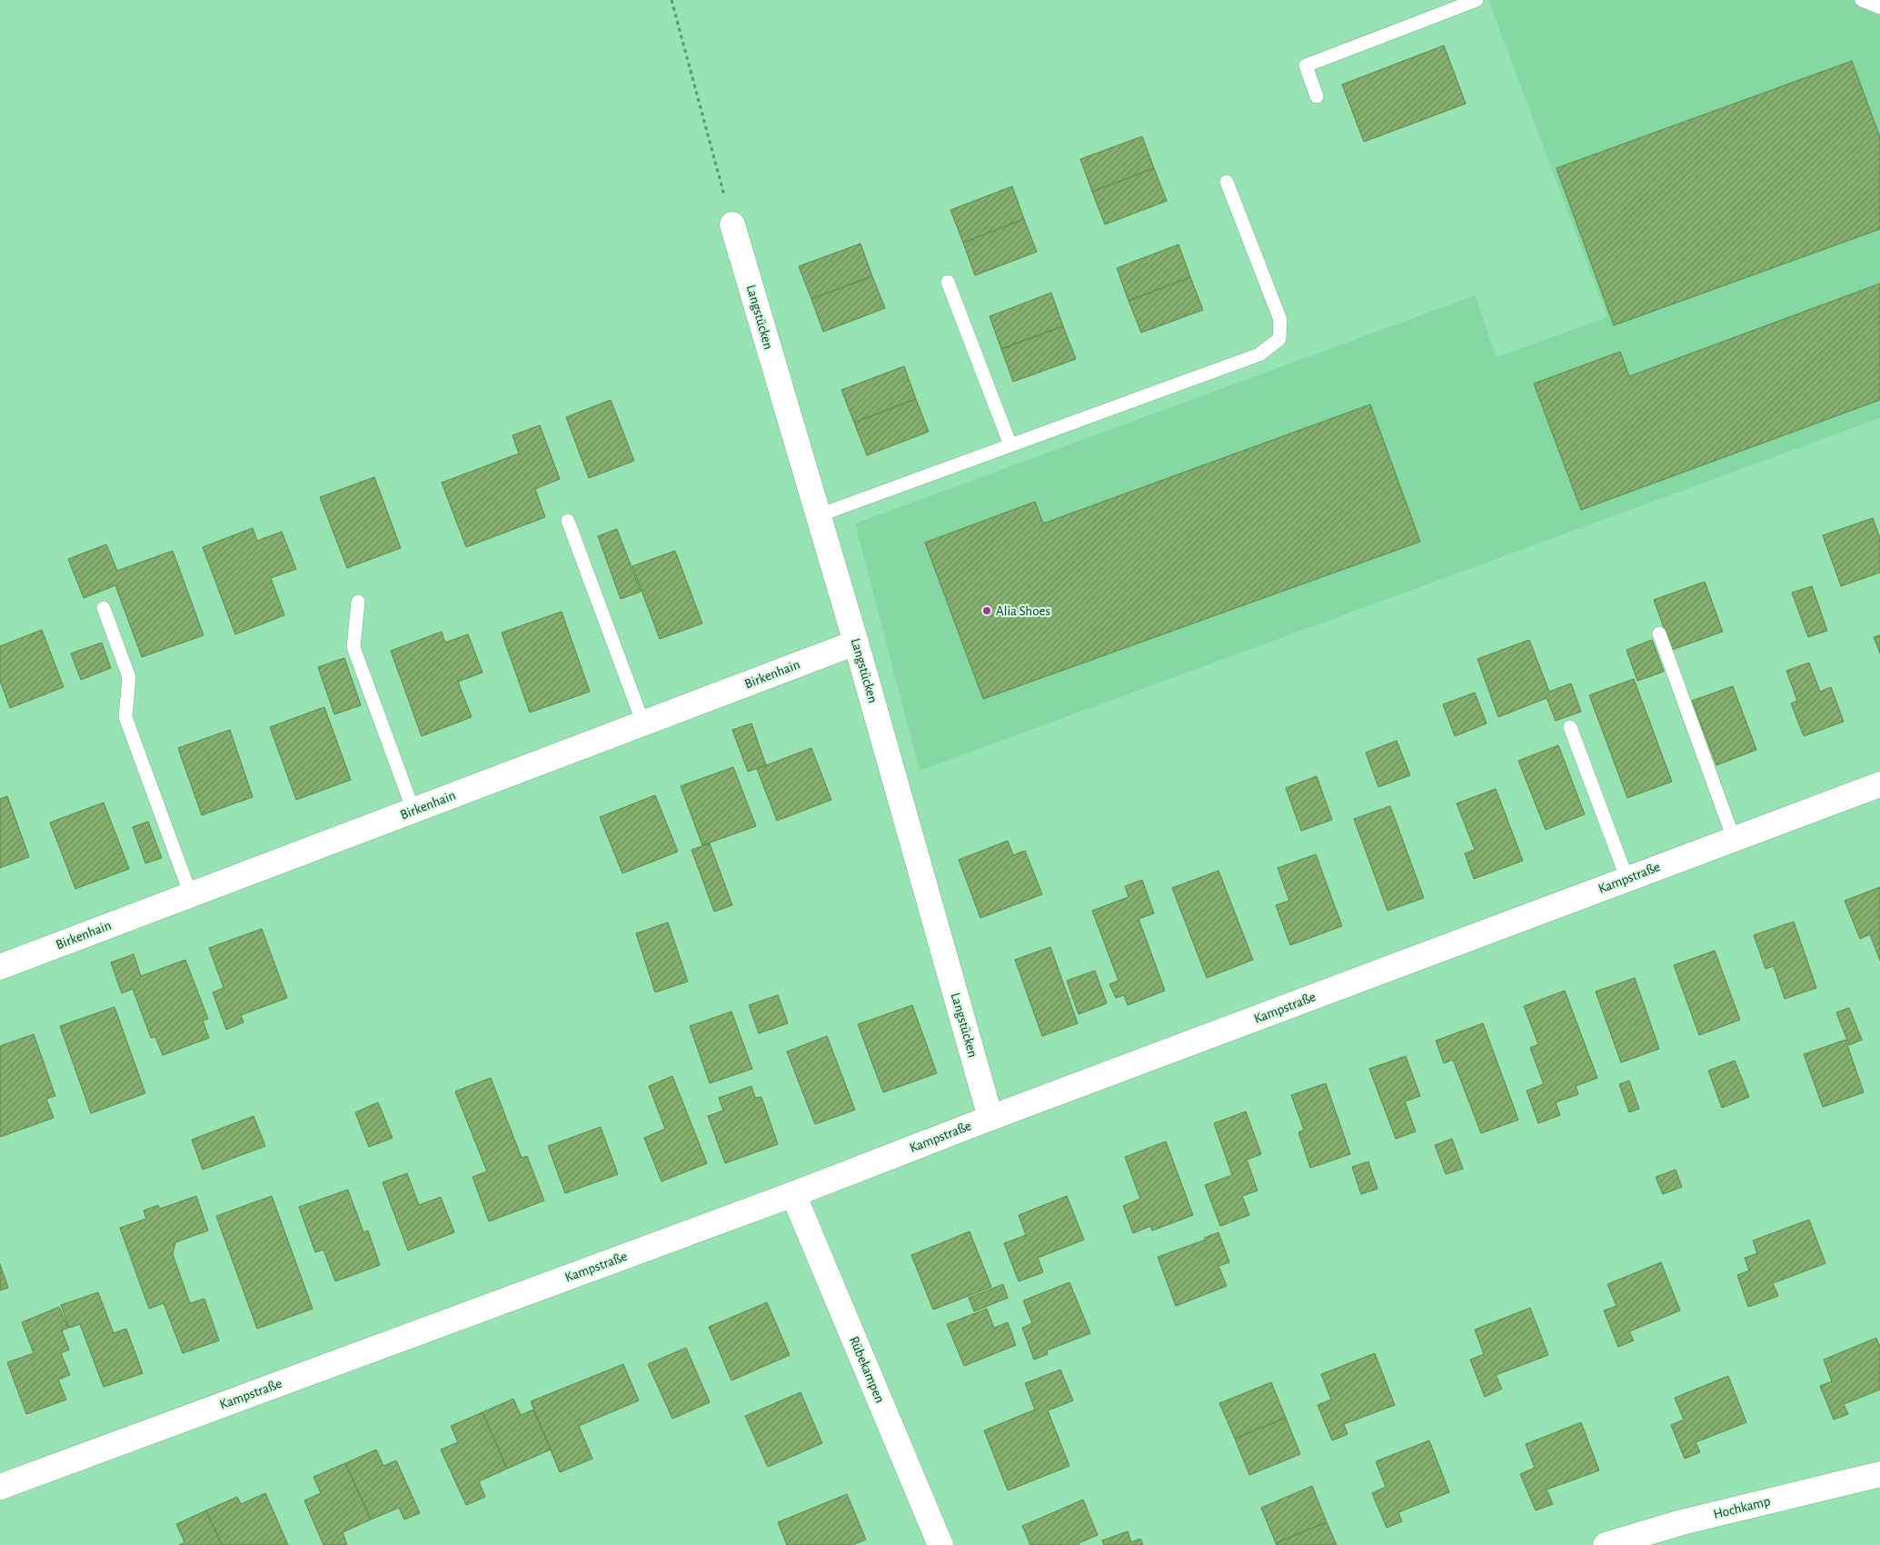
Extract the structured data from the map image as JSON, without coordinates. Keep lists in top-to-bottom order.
{
  "streets": {
    "street": [
      "Langstücken",
      "Birkenhain",
      "Kampstraße",
      "Rübekampen",
      "Hochkamp"
    ]
  },
  "crossings": [
    ["Langstücken", "Birkenhain"],
    ["Langstücken", "Kampstraße"],
    ["Kampstraße", "Rübekampen"]
  ],
  "places": ["Alia Shoes"]
}
